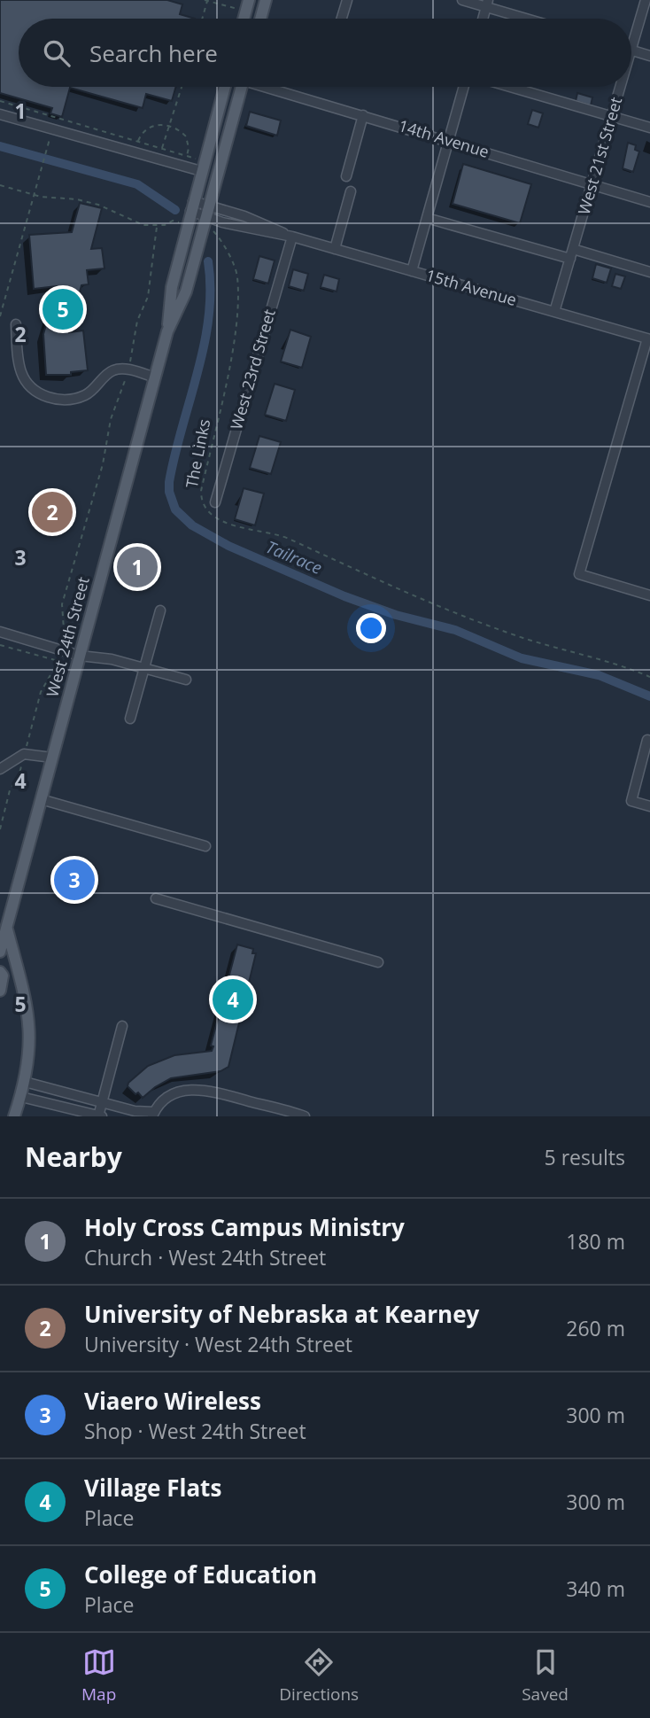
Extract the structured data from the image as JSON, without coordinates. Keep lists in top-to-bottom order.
{
  "streets": {
    "main road": ["West 24th Street"],
    "street": [
      "14th Avenue",
      "West 21st Street",
      "15th Avenue",
      "West 23rd Street"
    ],
    "path": ["The Links"]
  },
  "crossings": [
    ["14th Avenue", "West 21st Street"],
    ["West 21st Street", "15th Avenue"],
    ["15th Avenue", "West 23rd Street"],
    ["15th Avenue", "The Links"],
    ["15th Avenue", "West 24th Street"],
    ["The Links", "West 24th Street"]
  ],
  "water": ["Tailrace"],
  "page": {
    "search": "Search here",
    "pins": [
      "5",
      "2",
      "1",
      "3",
      "4"
    ],
    "heading": ["Nearby", "5 results"],
    "list": [
      {
        "mark": "1",
        "name": "Holy Cross Campus Ministry",
        "note": "Church · West 24th Street",
        "value": "180 m"
      },
      {
        "mark": "2",
        "name": "University of Nebraska at Kearney",
        "note": "University · West 24th Street",
        "value": "260 m"
      },
      {
        "mark": "3",
        "name": "Viaero Wireless",
        "note": "Shop · West 24th Street",
        "value": "300 m"
      },
      {
        "mark": "4",
        "name": "Village Flats",
        "note": "Place",
        "value": "300 m"
      },
      {
        "mark": "5",
        "name": "College of Education",
        "note": "Place",
        "value": "340 m"
      }
    ],
    "nav": ["Map", "Directions", "Saved"]
  },
  "grid": {
    "rows": [
      "1",
      "2",
      "3",
      "4",
      "5"
    ]
  }
}
